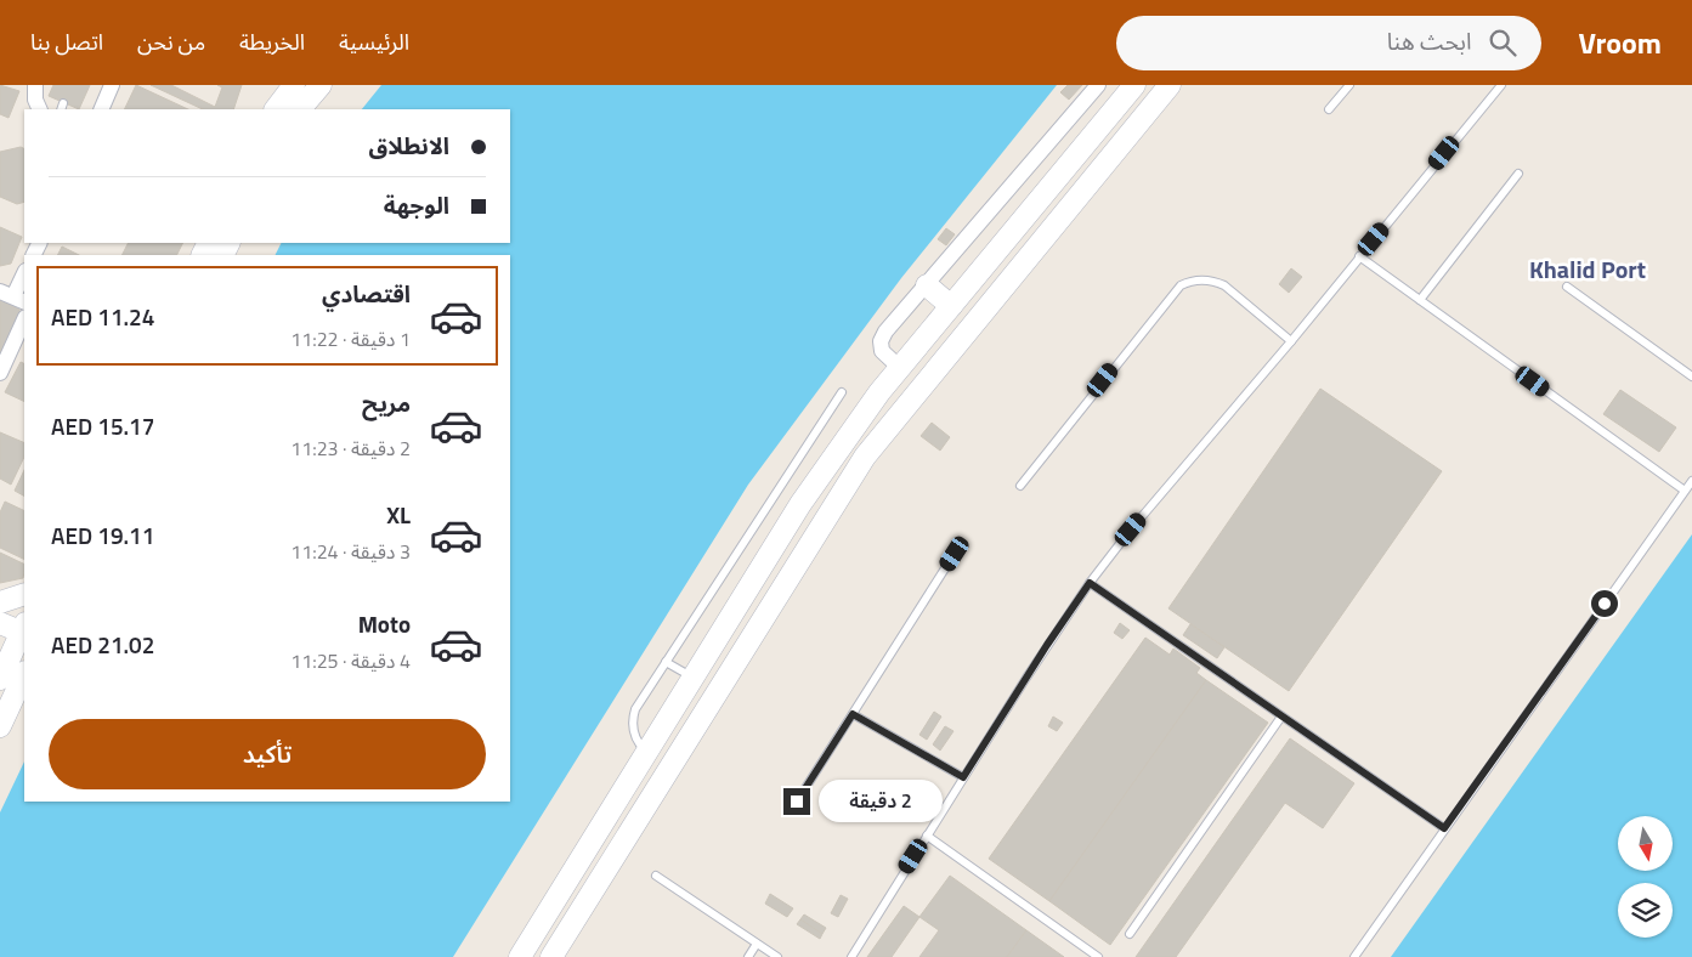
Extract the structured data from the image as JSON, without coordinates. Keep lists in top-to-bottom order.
{
  "districts": ["Khalid Port"],
  "north": "bottom",
  "page": {
    "header": "Vroom",
    "search": "ابحث هنا",
    "nav": [
      "الرئيسية",
      "الخريطة",
      "من نحن",
      "اتصل بنا"
    ],
    "banner": ["الانطلاق", "الوجهة"],
    "list": [
      {
        "name": "اقتصادي",
        "note": "1 دقيقة · 11:22",
        "value": "AED 11.24"
      },
      {
        "name": "مريح",
        "note": "2 دقيقة · 11:23",
        "value": "AED 15.17"
      },
      {
        "name": "XL",
        "note": "3 دقيقة · 11:24",
        "value": "AED 19.11"
      },
      {
        "name": "Moto",
        "note": "4 دقيقة · 11:25",
        "value": "AED 21.02"
      }
    ],
    "buttons": "تأكيد",
    "bubble": "2 دقيقة"
  }
}
